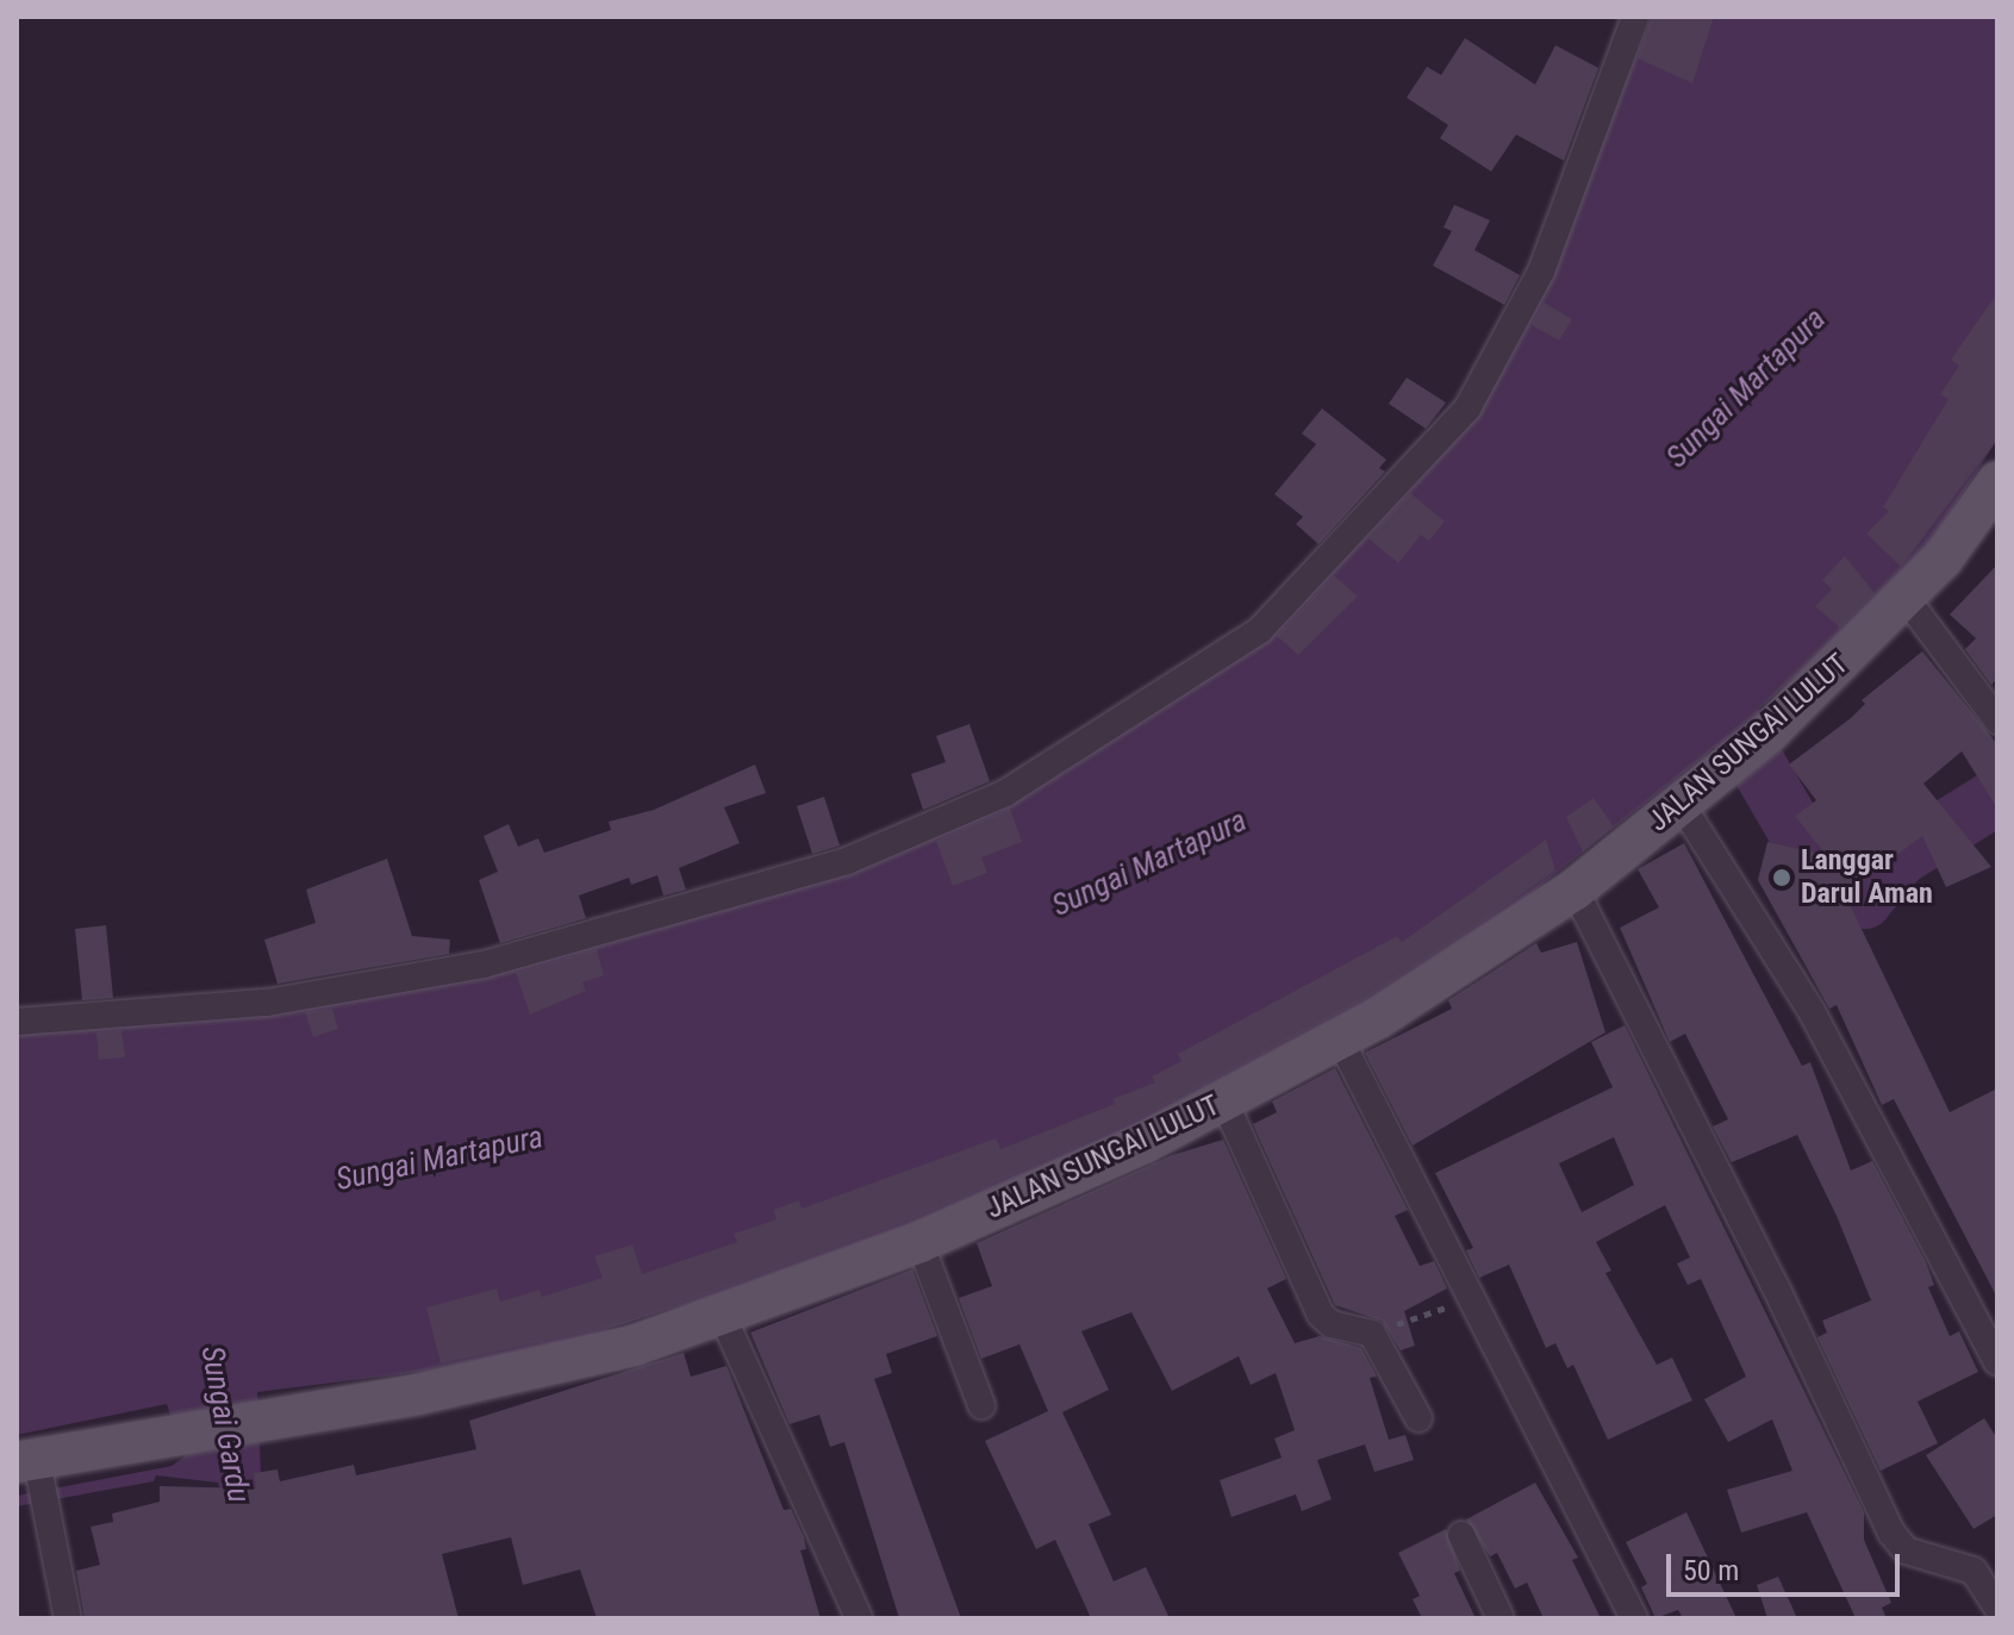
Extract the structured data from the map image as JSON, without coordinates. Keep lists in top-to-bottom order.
{
  "streets": {
    "main road": ["JALAN SUNGAI LULUT"]
  },
  "water": ["Sungai Martapura", "Sungai Gardu"],
  "places": ["Langgar Darul Aman"],
  "scale_bar": "50 m"
}
